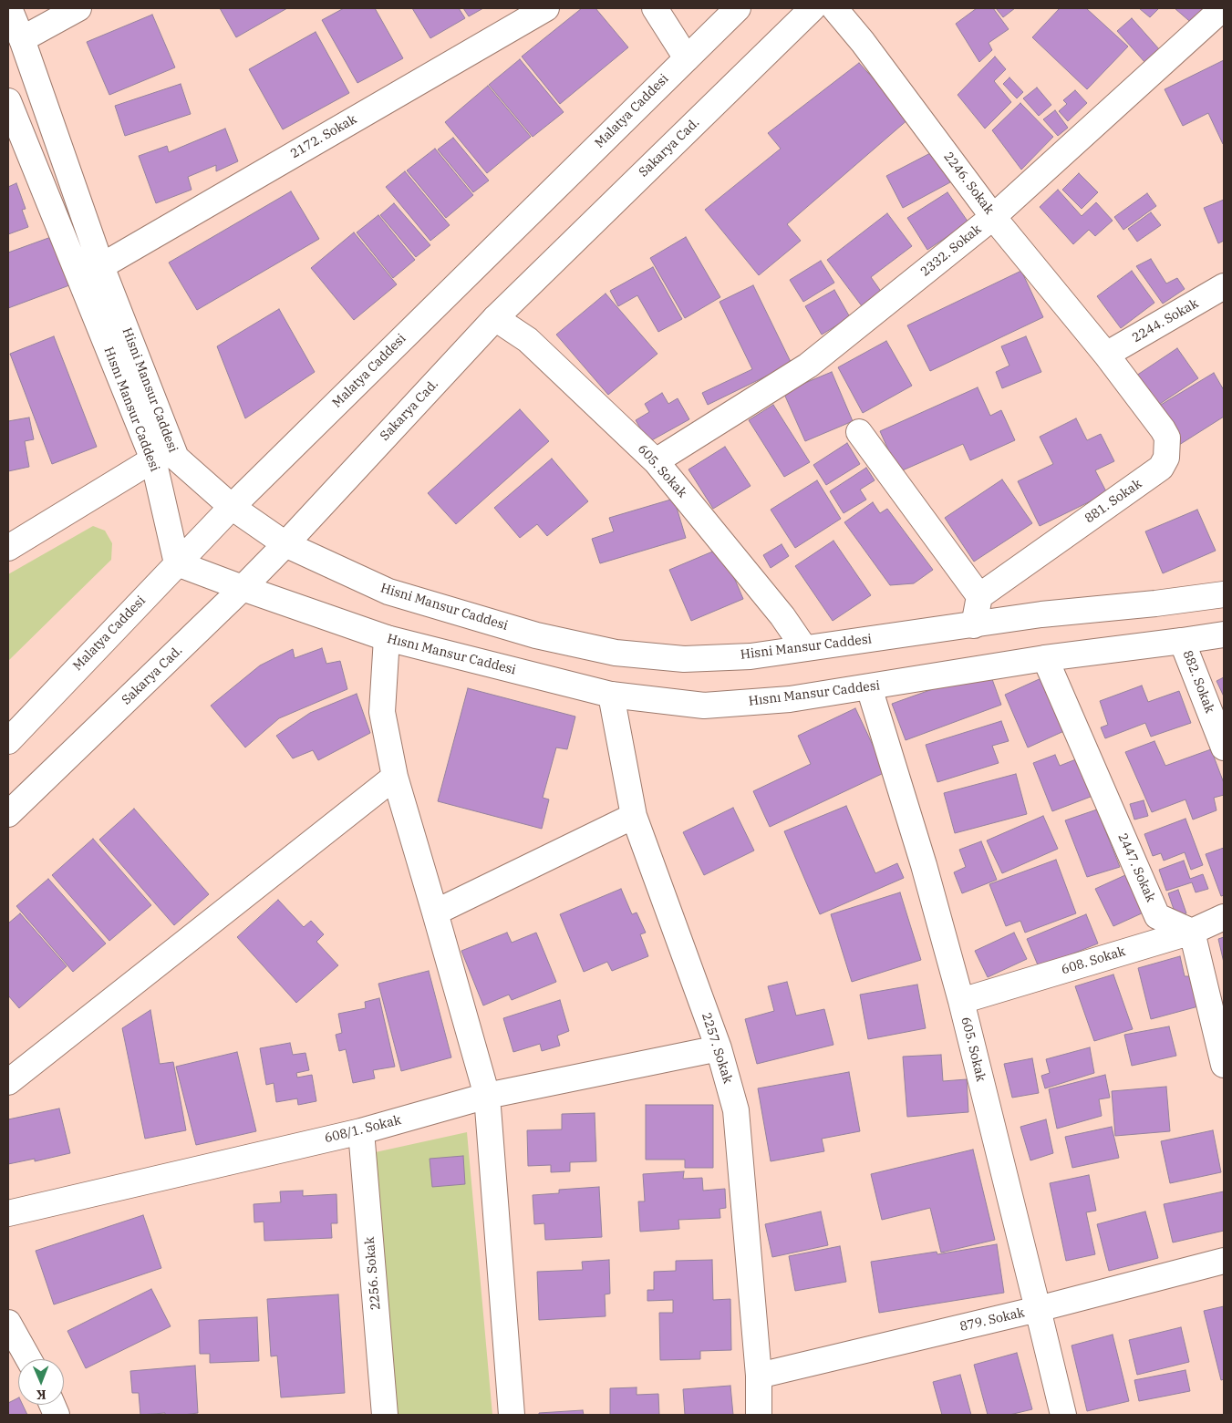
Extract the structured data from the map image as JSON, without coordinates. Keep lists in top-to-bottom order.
{
  "streets": {
    "street": [
      "Malatya Caddesi",
      "2172. Sokak",
      "Sakarya Cad.",
      "2246. Sokak",
      "2332. Sokak",
      "2244. Sokak",
      "Hisni Mansur Caddesi",
      "Hısnı Mansur Caddesi",
      "605. Sokak",
      "881. Sokak",
      "882. Sokak",
      "2447. Sokak",
      "608. Sokak",
      "2257. Sokak",
      "608/1. Sokak",
      "2256. Sokak",
      "879. Sokak"
    ]
  },
  "crossings": [
    ["Malatya Caddesi", "Hisni Mansur Caddesi"],
    ["Malatya Caddesi", "Hısnı Mansur Caddesi"],
    ["2172. Sokak", "Hisni Mansur Caddesi"],
    ["Sakarya Cad.", "Hisni Mansur Caddesi"],
    ["Sakarya Cad.", "Hısnı Mansur Caddesi"],
    ["Sakarya Cad.", "605. Sokak"],
    ["2246. Sokak", "2332. Sokak"],
    ["2246. Sokak", "2244. Sokak"],
    ["2246. Sokak", "881. Sokak"],
    ["2332. Sokak", "605. Sokak"],
    ["2244. Sokak", "881. Sokak"],
    ["Hisni Mansur Caddesi", "605. Sokak"],
    ["Hısnı Mansur Caddesi", "605. Sokak"],
    ["Hısnı Mansur Caddesi", "882. Sokak"],
    ["Hısnı Mansur Caddesi", "2447. Sokak"],
    ["Hısnı Mansur Caddesi", "2257. Sokak"],
    ["605. Sokak", "608. Sokak"],
    ["605. Sokak", "879. Sokak"],
    ["2447. Sokak", "608. Sokak"],
    ["2257. Sokak", "608/1. Sokak"],
    ["2257. Sokak", "879. Sokak"],
    ["608/1. Sokak", "2256. Sokak"]
  ],
  "north": "bottom"
}
